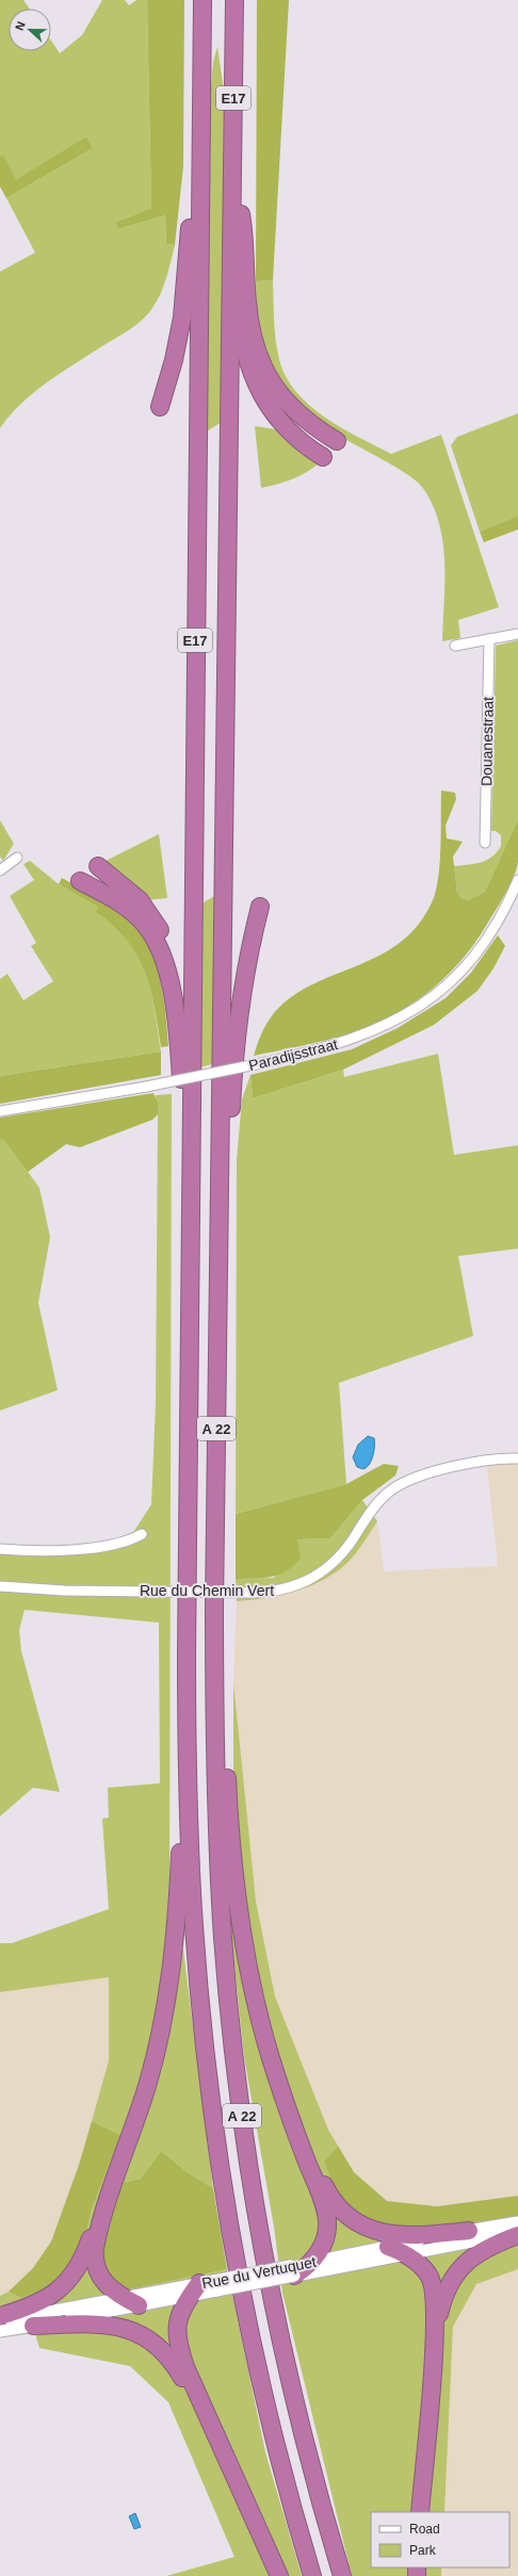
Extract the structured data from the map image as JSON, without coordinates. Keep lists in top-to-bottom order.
{
  "streets": {
    "highway": ["E17", "A 22"],
    "street": [
      "Douanestraat",
      "Paradijsstraat",
      "Rue du Chemin Vert",
      "Rue du Vertuquet"
    ]
  },
  "crossings": [
    ["E17", "A 22"]
  ],
  "legend": ["Road", "Park"],
  "north": "left"
}
